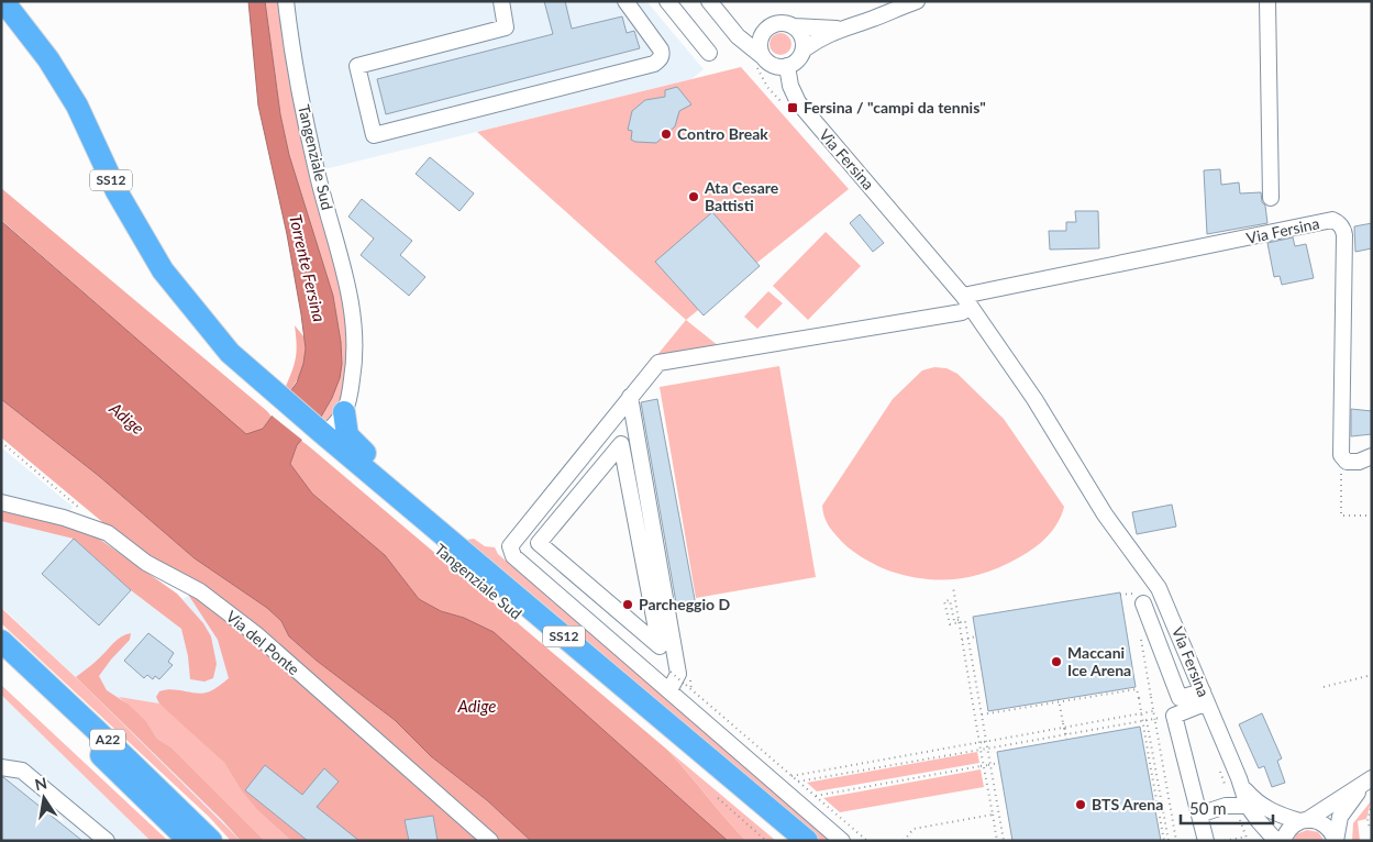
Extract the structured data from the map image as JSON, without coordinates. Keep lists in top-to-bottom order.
{
  "streets": {
    "highway": ["Tangenziale Sud", "SS12", "A22"],
    "street": ["Via Fersina", "Via del Ponte"]
  },
  "crossings": [
    ["Tangenziale Sud", "SS12"]
  ],
  "water": ["Torrente Fersina", "Adige"],
  "places": {
    "transit": ["Fersina / \"campi da tennis\""],
    "other": [
      "Contro Break",
      "Ata Cesare Battisti",
      "Parcheggio D",
      "Maccani Ice Arena",
      "BTS Arena"
    ]
  },
  "scale_bar": "50 m",
  "north": "top"
}
